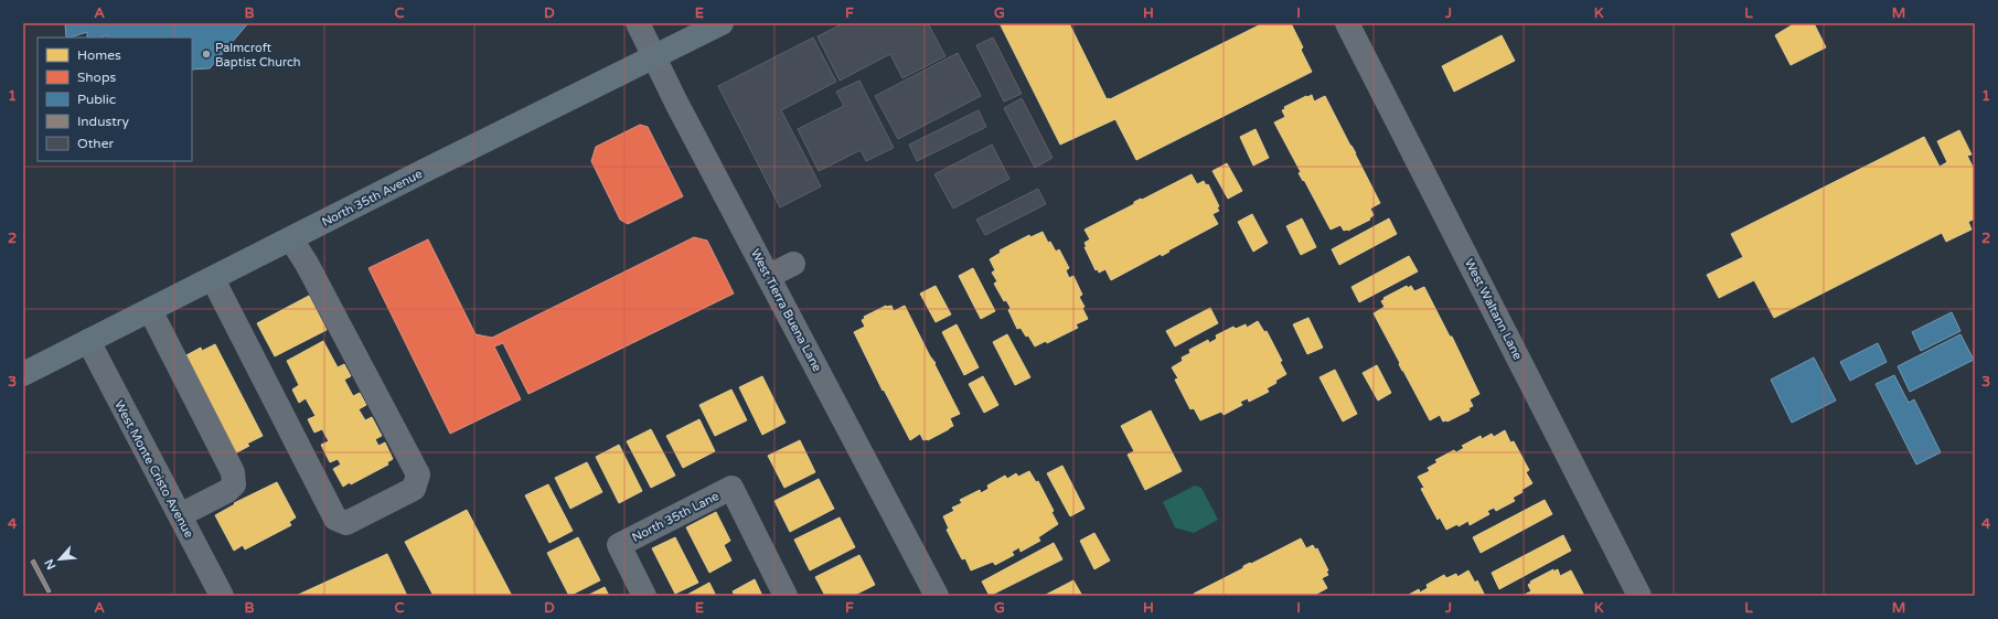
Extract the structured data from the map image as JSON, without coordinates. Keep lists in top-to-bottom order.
{
  "streets": {
    "main road": ["North 35th Avenue"],
    "street": [
      "West Waltann Lane",
      "West Tierra Buena Lane",
      "West Monte Cristo Avenue",
      "North 35th Lane"
    ]
  },
  "crossings": [
    ["North 35th Avenue", "West Tierra Buena Lane"],
    ["North 35th Avenue", "West Monte Cristo Avenue"]
  ],
  "places": ["Palmcroft Baptist Church"],
  "legend": [
    "Homes",
    "Shops",
    "Public",
    "Industry",
    "Other"
  ],
  "north": "bottom left",
  "grid": {
    "columns": [
      "A",
      "B",
      "C",
      "D",
      "E",
      "F",
      "G",
      "H",
      "I",
      "J",
      "K",
      "L",
      "M"
    ],
    "rows": [
      "1",
      "2",
      "3",
      "4"
    ]
  }
}
